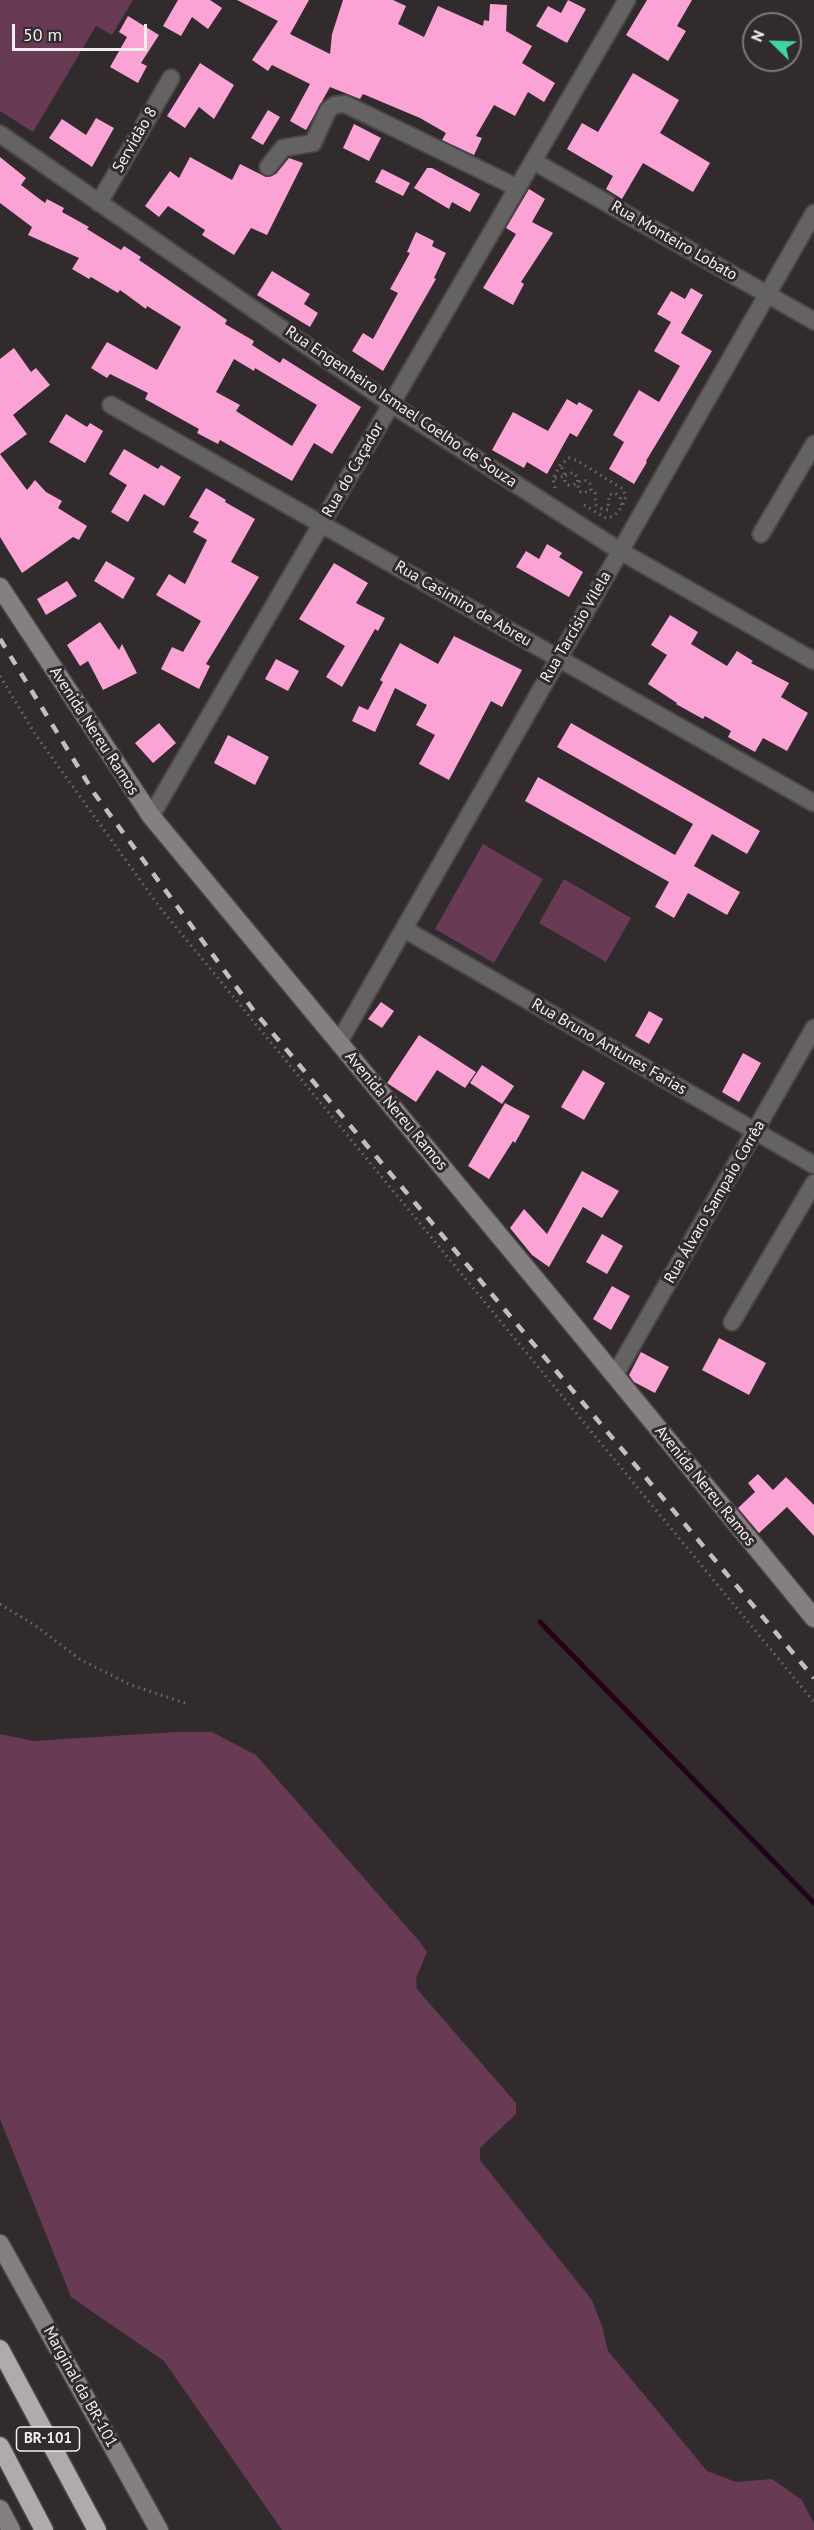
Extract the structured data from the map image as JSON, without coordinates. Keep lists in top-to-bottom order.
{
  "streets": {
    "highway": ["BR-101"],
    "main road": ["Avenida Nereu Ramos", "Marginal da BR-101"],
    "street": [
      "Servidão 8",
      "Rua Monteiro Lobato",
      "Rua Engenheiro Ismael Coelho de Souza",
      "Rua do Caçador",
      "Rua Casimiro de Abreu",
      "Rua Tarcísio Vilela",
      "Rua Bruno Antunes Farias",
      "Rua Álvaro Sampaio Corrêa"
    ]
  },
  "crossings": [
    ["Servidão 8", "Rua Engenheiro Ismael Coelho de Souza"],
    ["Rua Monteiro Lobato", "Rua do Caçador"],
    ["Rua Monteiro Lobato", "Rua Tarcísio Vilela"],
    ["Rua Engenheiro Ismael Coelho de Souza", "Rua do Caçador"],
    ["Rua Engenheiro Ismael Coelho de Souza", "Rua Tarcísio Vilela"],
    ["Rua do Caçador", "Rua Casimiro de Abreu"],
    ["Rua do Caçador", "Avenida Nereu Ramos"],
    ["Rua Casimiro de Abreu", "Rua Tarcísio Vilela"],
    ["Rua Tarcísio Vilela", "Avenida Nereu Ramos"],
    ["Rua Tarcísio Vilela", "Rua Bruno Antunes Farias"],
    ["Avenida Nereu Ramos", "Rua Álvaro Sampaio Corrêa"],
    ["Rua Bruno Antunes Farias", "Rua Álvaro Sampaio Corrêa"]
  ],
  "scale_bar": "50 m",
  "north": "top left"
}
